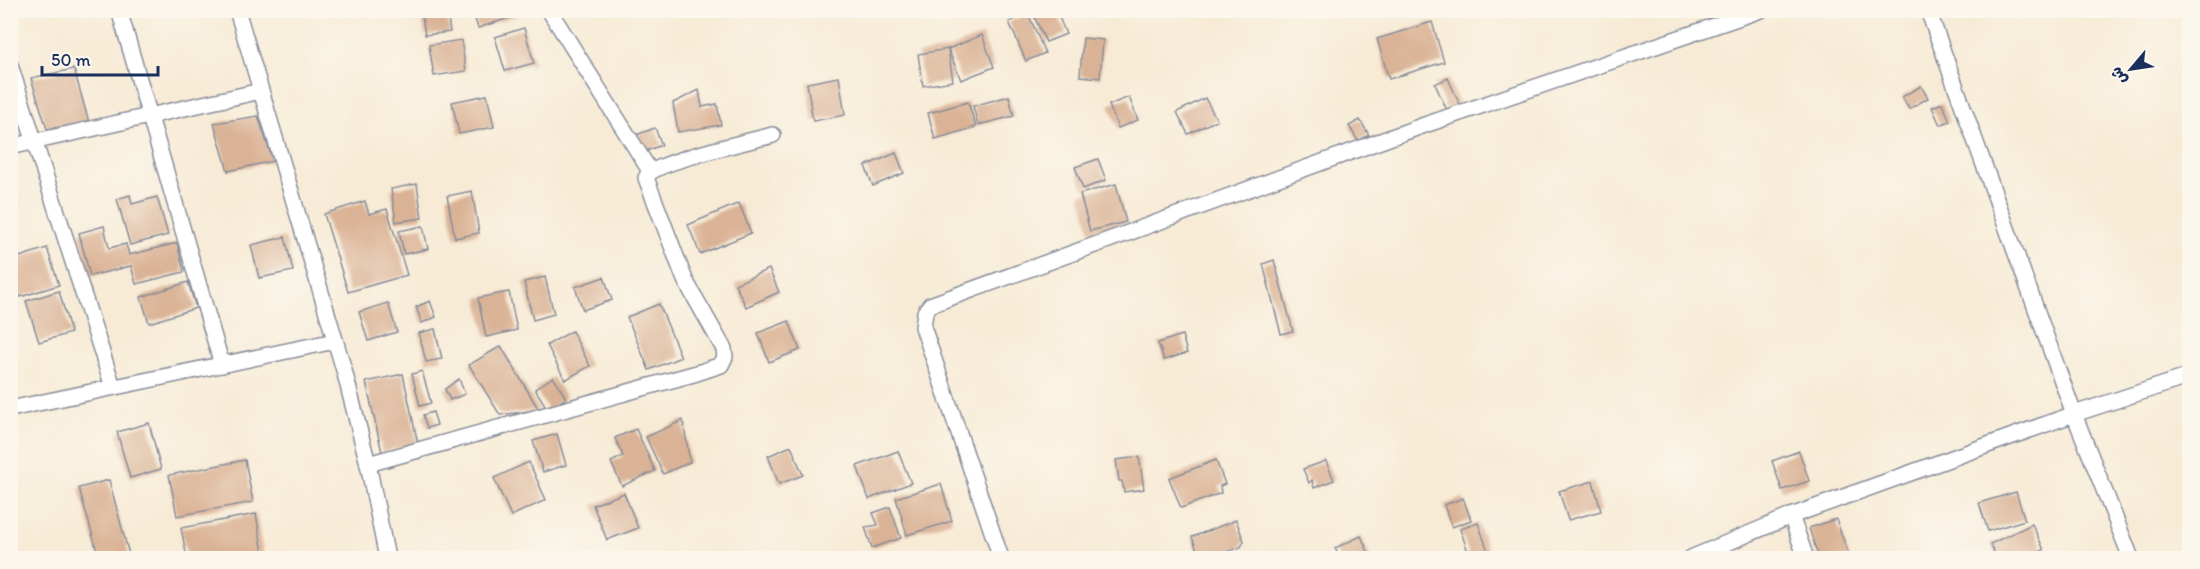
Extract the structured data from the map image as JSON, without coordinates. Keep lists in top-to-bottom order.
{
  "scale_bar": "50 m",
  "north": "bottom left"
}
